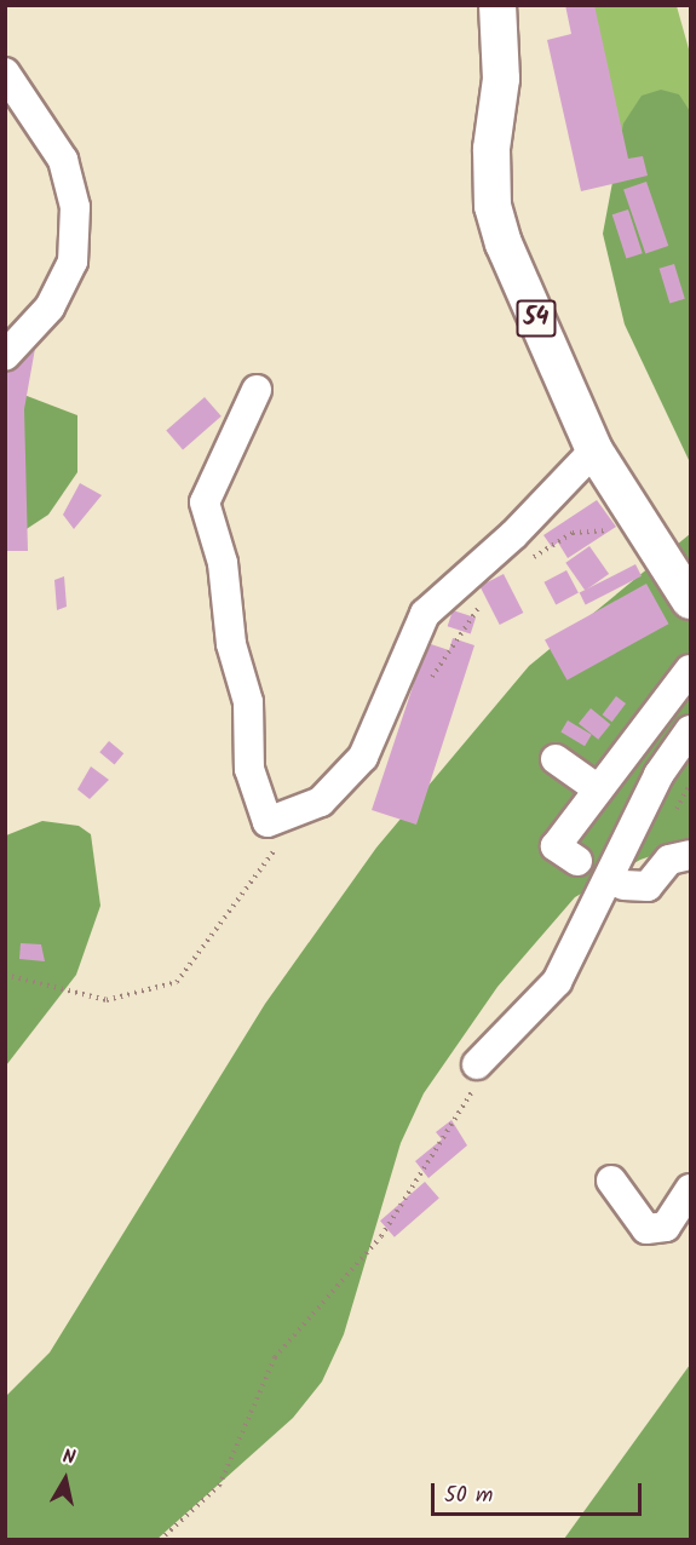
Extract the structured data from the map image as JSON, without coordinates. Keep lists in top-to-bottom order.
{
  "streets": {
    "main road": ["54"]
  },
  "scale_bar": "50 m",
  "north": "top"
}
